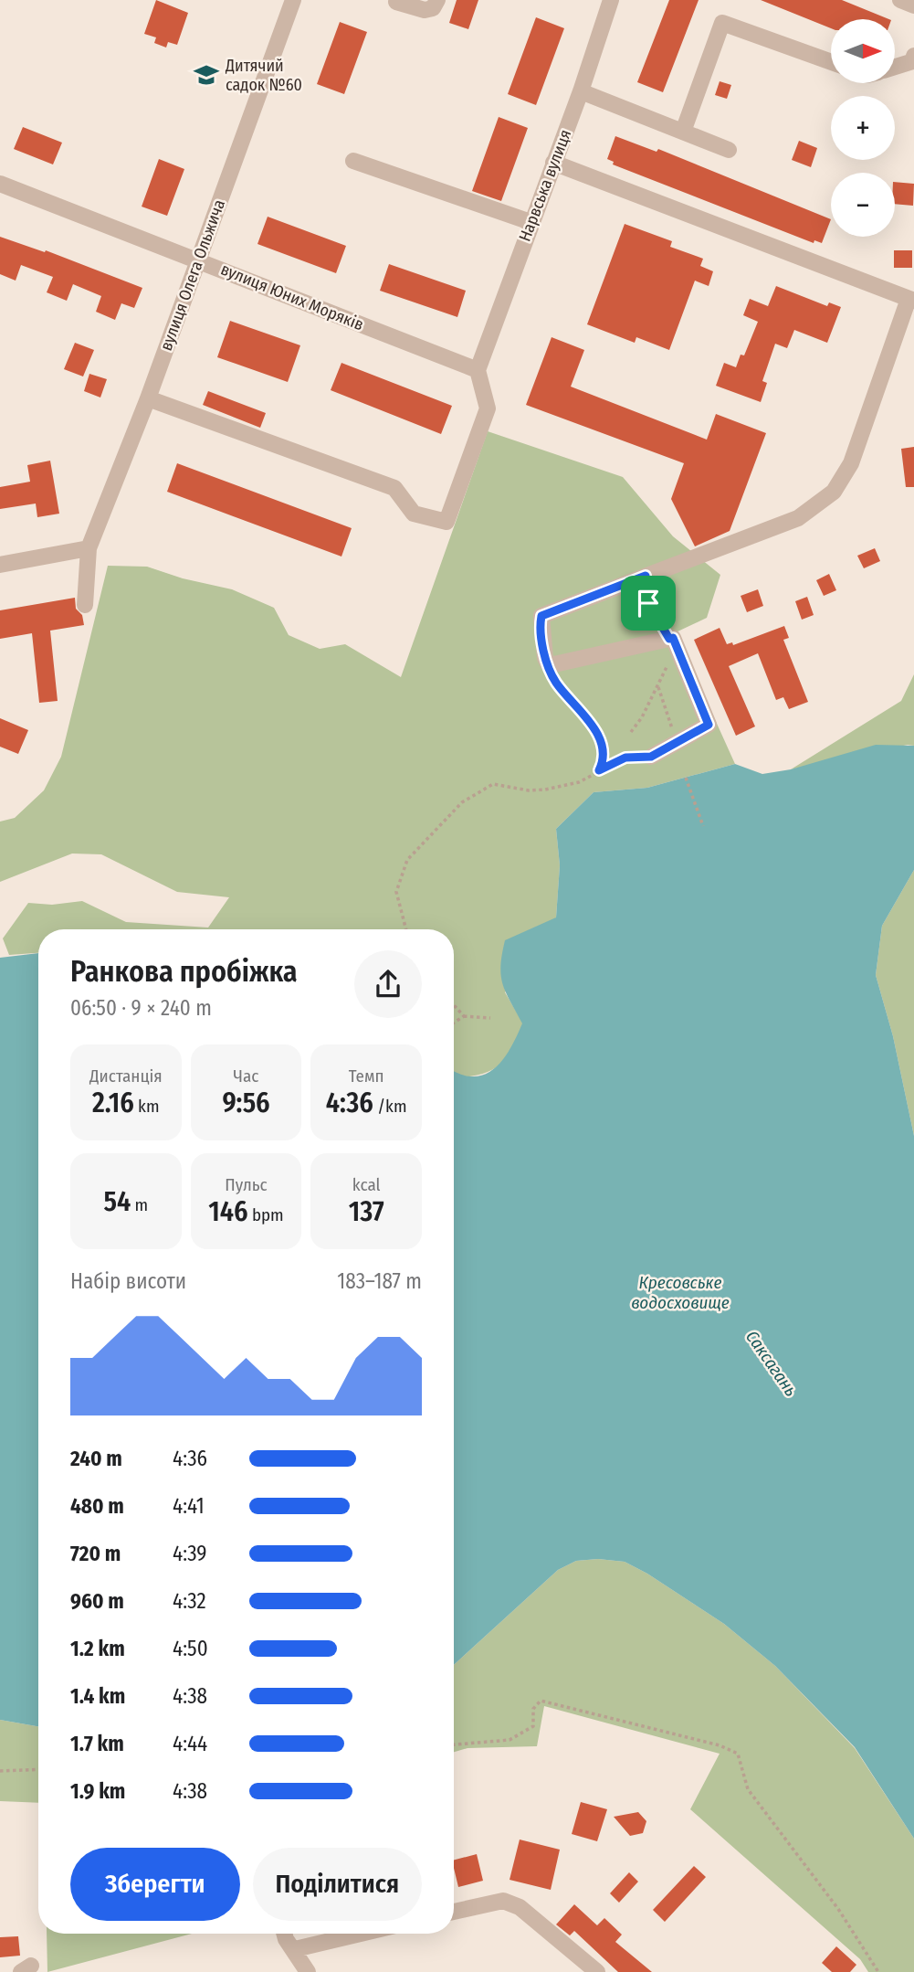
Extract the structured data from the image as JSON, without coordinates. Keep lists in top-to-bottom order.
{
  "streets": {
    "street": ["Нарвська вулиця", "вулиця Олега Ольжича", "вулиця Юних Моряків"]
  },
  "crossings": [
    ["Нарвська вулиця", "вулиця Юних Моряків"],
    ["вулиця Олега Ольжича", "вулиця Юних Моряків"]
  ],
  "water": ["Кресовське водосховище", "Саксагань"],
  "places": {
    "school or university": ["Дитячий садок №60"]
  },
  "north": "right",
  "page": {
    "map_buttons": ["+", "−"],
    "heading": ["Ранкова пробіжка", "06:50 · 9 × 240 m"],
    "stats": [
      ["Дистанція", "2.16 km"],
      ["Час", "9:56"],
      ["Темп", "4:36 /km"],
      ["54 m"],
      ["Пульс", "146 bpm"],
      ["kcal", "137"]
    ],
    "chart": ["Набір висоти", "183–187 m"],
    "list": [
      {
        "name": "240 m",
        "note": "4:36"
      },
      {
        "name": "480 m",
        "note": "4:41"
      },
      {
        "name": "720 m",
        "note": "4:39"
      },
      {
        "name": "960 m",
        "note": "4:32"
      },
      {
        "name": "1.2 km",
        "note": "4:50"
      },
      {
        "name": "1.4 km",
        "note": "4:38"
      },
      {
        "name": "1.7 km",
        "note": "4:44"
      },
      {
        "name": "1.9 km",
        "note": "4:38"
      }
    ],
    "buttons": ["Зберегти", "Поділитися"]
  }
}
